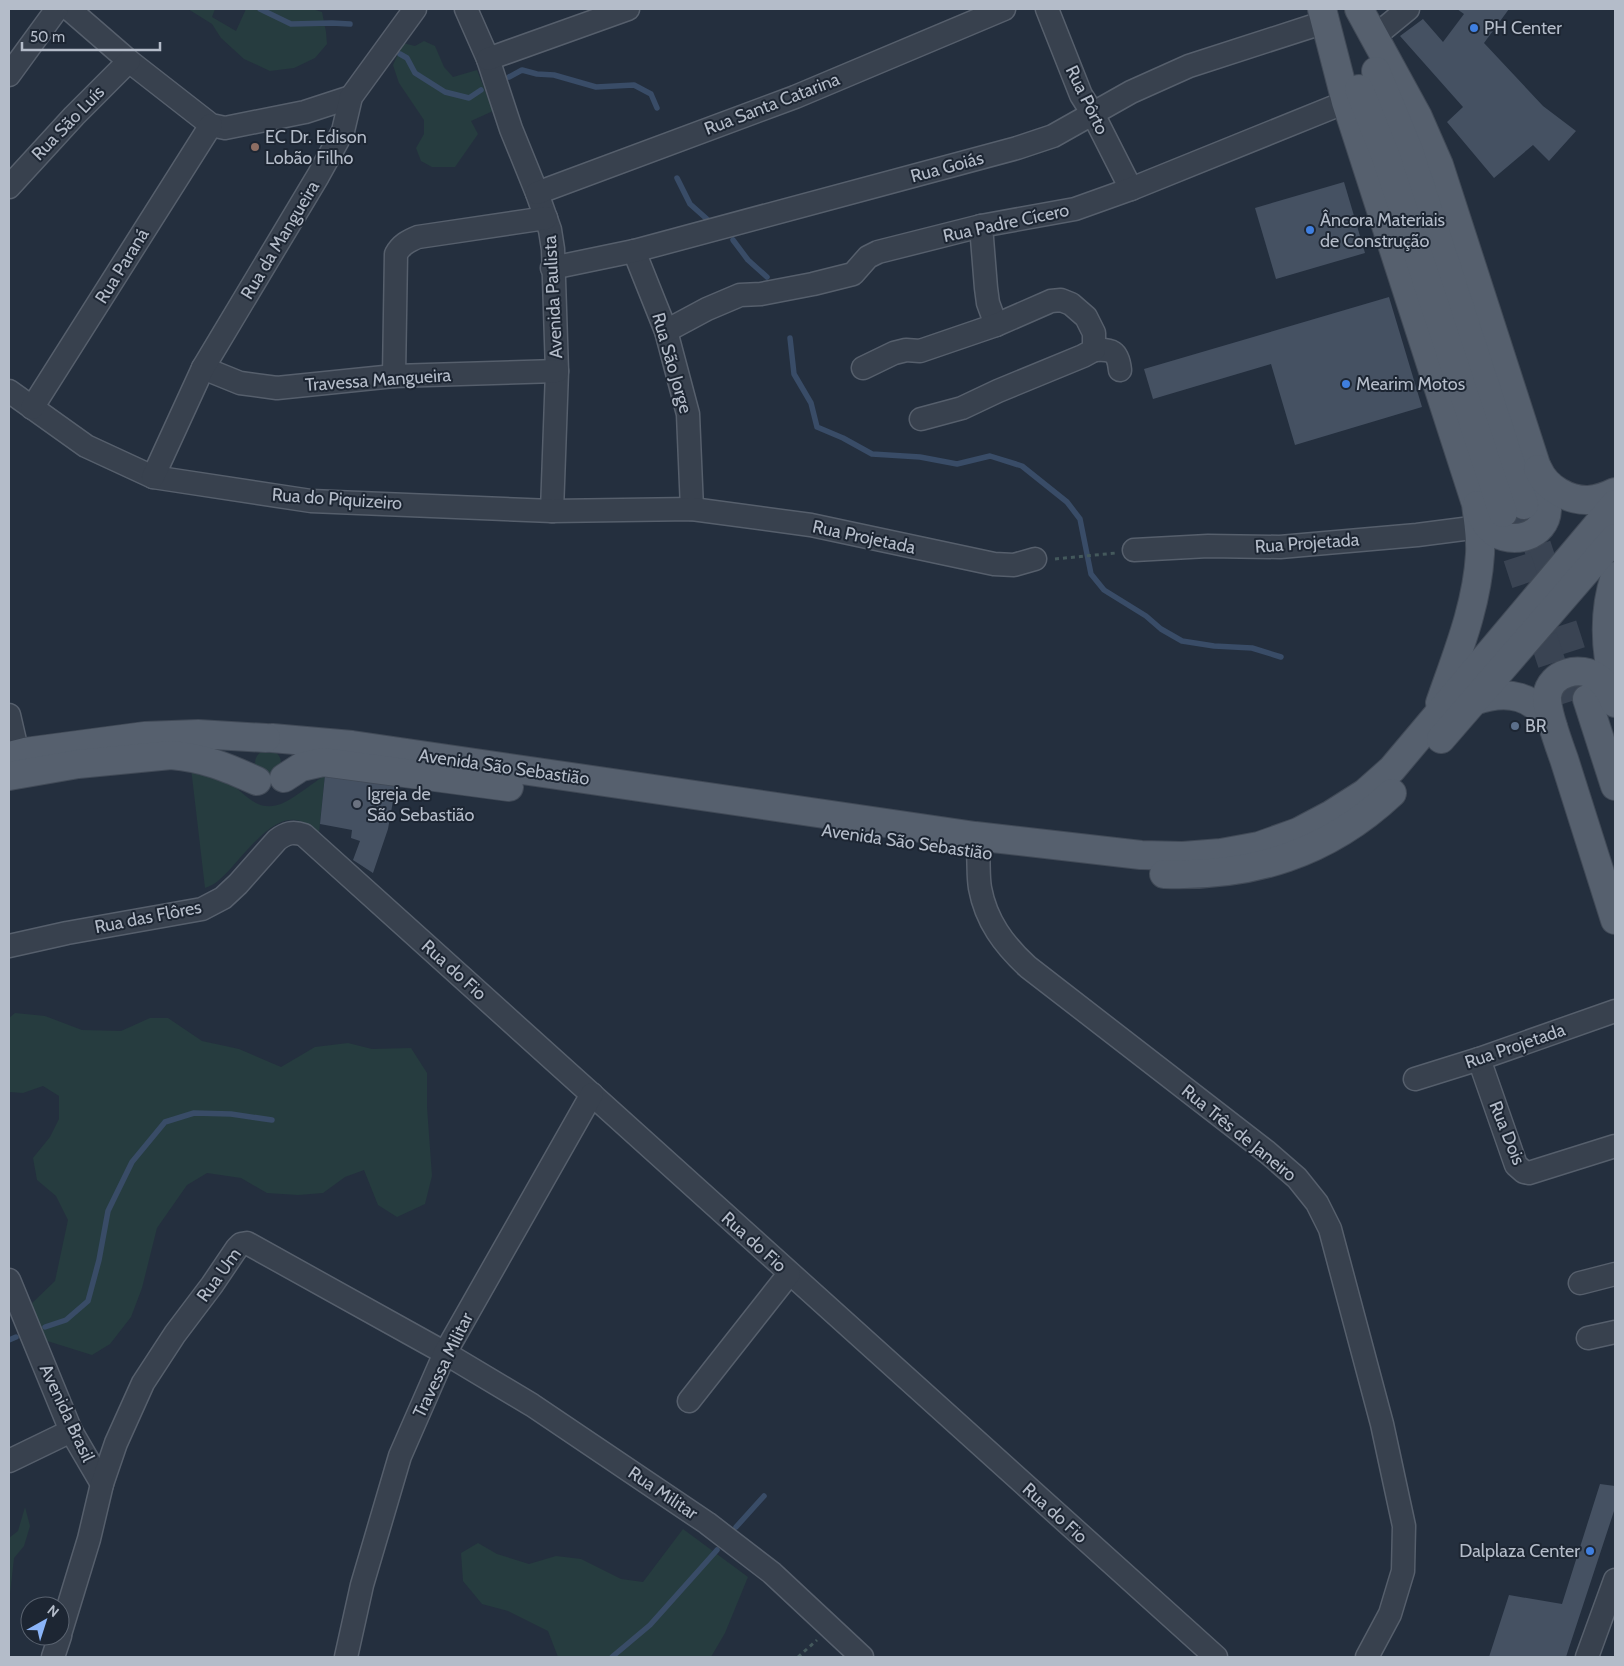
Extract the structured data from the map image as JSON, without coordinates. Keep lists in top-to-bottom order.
{
  "streets": {
    "main road": ["Avenida São Sebastião"],
    "street": [
      "Rua Pôrto",
      "Rua Santa Catarina",
      "Rua São Luís",
      "Rua Goiás",
      "Rua Padre Cícero",
      "Rua da Mangueira",
      "Rua Paraná",
      "Avenida Paulista",
      "Rua São Jorge",
      "Travessa Mangueira",
      "Rua do Piquizeiro",
      "Rua Projetada",
      "Rua das Flôres",
      "Rua do Fio",
      "Rua Três de Janeiro",
      "Rua Dois",
      "Rua Um",
      "Travessa Militar",
      "Avenida Brasil",
      "Rua Militar"
    ]
  },
  "crossings": [
    ["Rua Pôrto", "Rua Goiás"],
    ["Rua Pôrto", "Rua Padre Cícero"],
    ["Rua Santa Catarina", "Avenida Paulista"],
    ["Rua Goiás", "Avenida Paulista"],
    ["Rua Goiás", "Rua São Jorge"],
    ["Rua Padre Cícero", "Rua São Jorge"],
    ["Rua da Mangueira", "Travessa Mangueira"],
    ["Rua da Mangueira", "Rua do Piquizeiro"],
    ["Rua Paraná", "Rua do Piquizeiro"],
    ["Avenida Paulista", "Travessa Mangueira"],
    ["Avenida Paulista", "Rua do Piquizeiro"],
    ["Rua São Jorge", "Rua do Piquizeiro"],
    ["Rua São Jorge", "Rua Projetada"],
    ["Rua do Piquizeiro", "Rua Projetada"],
    ["Rua Projetada", "Rua Dois"],
    ["Avenida São Sebastião", "Rua Três de Janeiro"],
    ["Rua das Flôres", "Rua do Fio"],
    ["Rua do Fio", "Travessa Militar"],
    ["Rua Um", "Travessa Militar"],
    ["Rua Um", "Avenida Brasil"],
    ["Rua Um", "Rua Militar"],
    ["Travessa Militar", "Rua Militar"]
  ],
  "places": [
    "PH Center",
    "EC Dr. Edison Lobão Filho",
    "Âncora Materiais de Construção",
    "Mearim Motos",
    "BR",
    "Igreja de São Sebastião",
    "Dalplaza Center"
  ],
  "scale_bar": "50 m",
  "north": "top right"
}
